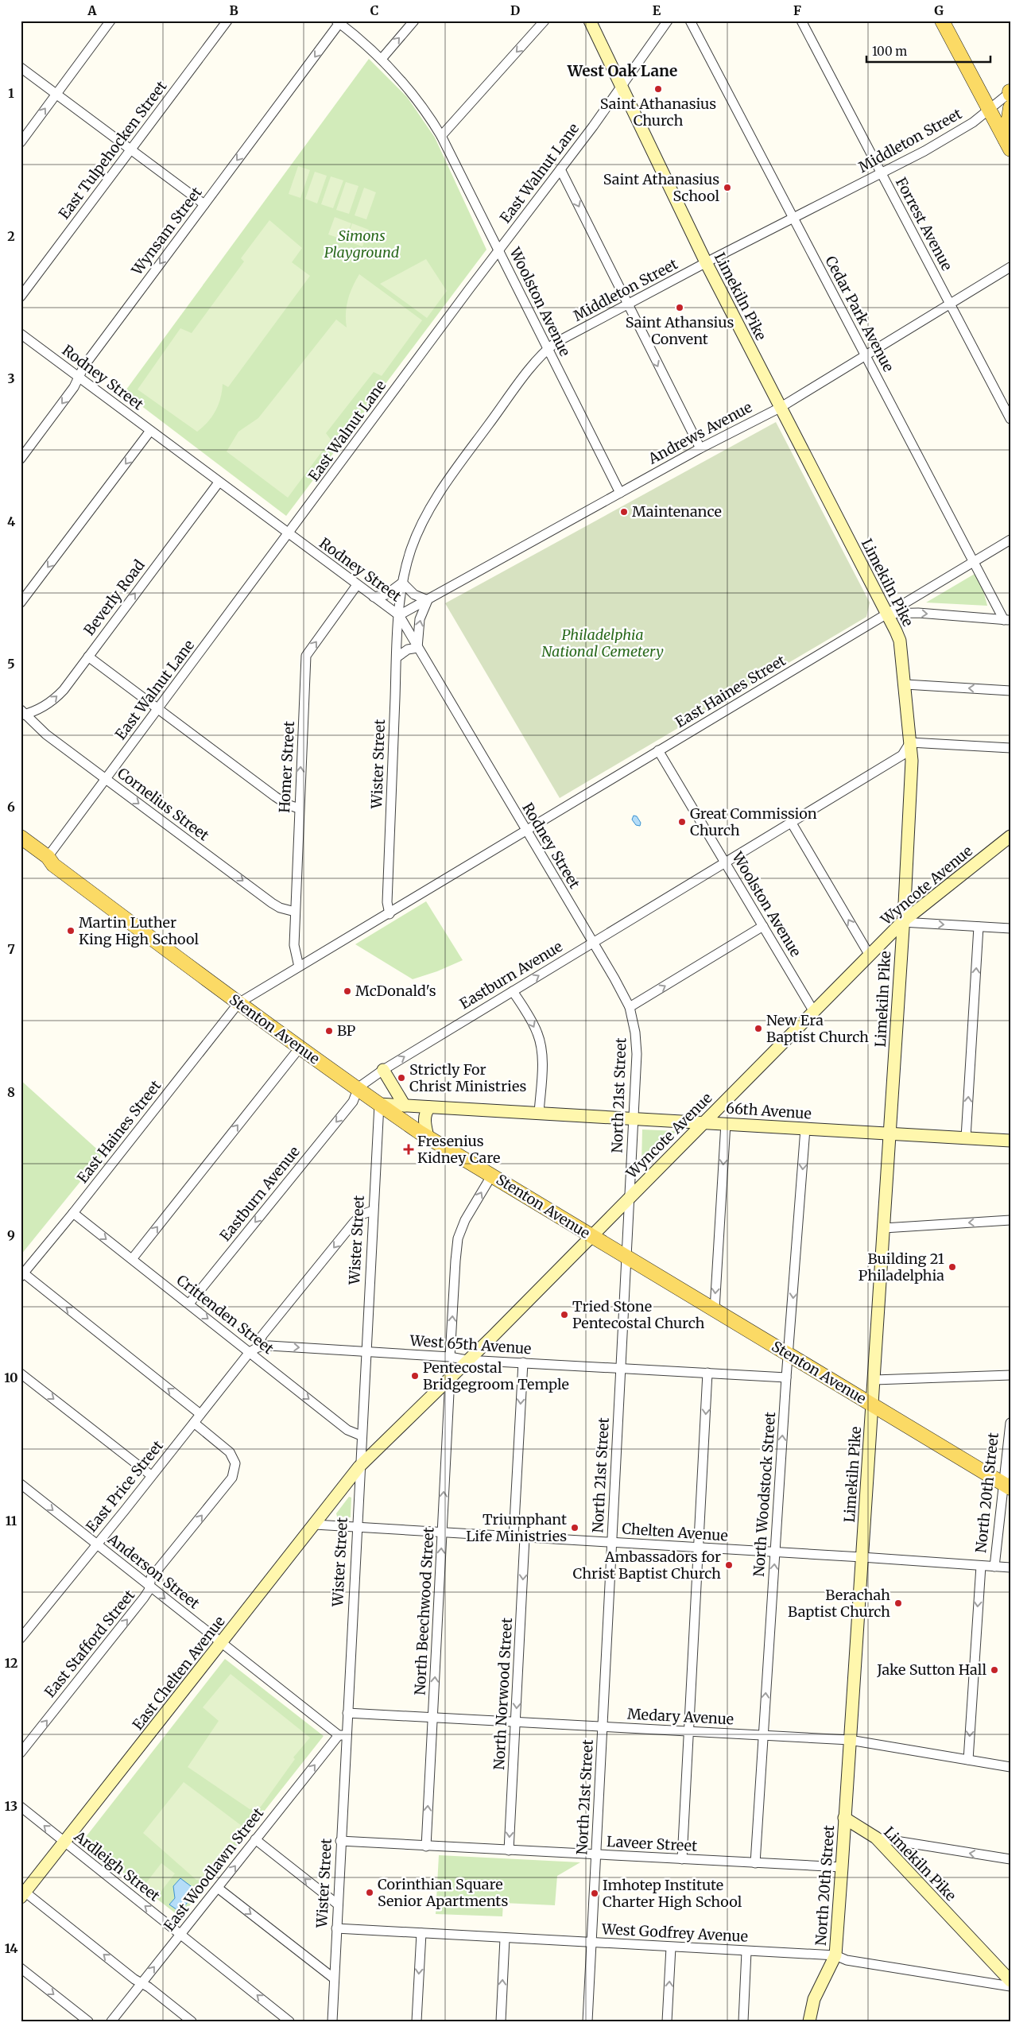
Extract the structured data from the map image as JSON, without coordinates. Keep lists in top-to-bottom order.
{
  "streets": {
    "main road": ["Stenton Avenue"],
    "street": [
      "Middleton Street",
      "East Tulpehocken Street",
      "East Walnut Lane",
      "Forrest Avenue",
      "Wynsam Street",
      "Limekiln Pike",
      "Woolston Avenue",
      "Cedar Park Avenue",
      "Rodney Street",
      "Andrews Avenue",
      "Beverly Road",
      "East Haines Street",
      "Wister Street",
      "Homer Street",
      "Cornelius Street",
      "Wyncote Avenue",
      "Eastburn Avenue",
      "North 21st Street",
      "66th Avenue",
      "Crittenden Street",
      "West 65th Avenue",
      "East Price Street",
      "North 20th Street",
      "North Woodstock Street",
      "Chelten Avenue",
      "Anderson Street",
      "North Beechwood Street",
      "East Stafford Street",
      "East Chelten Avenue",
      "North Norwood Street",
      "Medary Avenue",
      "Laveer Street",
      "Ardleigh Street",
      "East Woodlawn Street",
      "West Godfrey Avenue"
    ]
  },
  "crossings": [
    ["Middleton Street", "Forrest Avenue"],
    ["Middleton Street", "Limekiln Pike"],
    ["Middleton Street", "Woolston Avenue"],
    ["Middleton Street", "Cedar Park Avenue"],
    ["Middleton Street", "Rodney Street"],
    ["Middleton Street", "Andrews Avenue"],
    ["Middleton Street", "Wister Street"],
    ["East Walnut Lane", "Limekiln Pike"],
    ["East Walnut Lane", "Woolston Avenue"],
    ["East Walnut Lane", "Rodney Street"],
    ["East Walnut Lane", "Cornelius Street"],
    ["East Walnut Lane", "Stenton Avenue"],
    ["Forrest Avenue", "Andrews Avenue"],
    ["Wynsam Street", "Woolston Avenue"],
    ["Wynsam Street", "Rodney Street"],
    ["Limekiln Pike", "Andrews Avenue"],
    ["Limekiln Pike", "East Haines Street"],
    ["Limekiln Pike", "Wyncote Avenue"],
    ["Limekiln Pike", "Eastburn Avenue"],
    ["Limekiln Pike", "Stenton Avenue"],
    ["Limekiln Pike", "66th Avenue"],
    ["Limekiln Pike", "North 20th Street"],
    ["Limekiln Pike", "Chelten Avenue"],
    ["Limekiln Pike", "Medary Avenue"],
    ["Woolston Avenue", "Andrews Avenue"],
    ["Woolston Avenue", "East Haines Street"],
    ["Woolston Avenue", "Wyncote Avenue"],
    ["Woolston Avenue", "Eastburn Avenue"],
    ["Cedar Park Avenue", "Andrews Avenue"],
    ["Cedar Park Avenue", "East Haines Street"],
    ["Rodney Street", "Andrews Avenue"],
    ["Rodney Street", "Beverly Road"],
    ["Rodney Street", "East Haines Street"],
    ["Rodney Street", "Wister Street"],
    ["Rodney Street", "Homer Street"],
    ["Rodney Street", "Eastburn Avenue"],
    ["Rodney Street", "North 21st Street"],
    ["Andrews Avenue", "Wister Street"],
    ["Beverly Road", "Cornelius Street"],
    ["East Haines Street", "Wister Street"],
    ["East Haines Street", "Homer Street"],
    ["East Haines Street", "Stenton Avenue"],
    ["East Haines Street", "Crittenden Street"],
    ["Wister Street", "Wyncote Avenue"],
    ["Wister Street", "Stenton Avenue"],
    ["Wister Street", "66th Avenue"],
    ["Wister Street", "Crittenden Street"],
    ["Wister Street", "West 65th Avenue"],
    ["Wister Street", "East Price Street"],
    ["Wister Street", "Chelten Avenue"],
    ["Wister Street", "Anderson Street"],
    ["Wister Street", "East Chelten Avenue"],
    ["Wister Street", "Medary Avenue"],
    ["Wister Street", "Laveer Street"],
    ["Wister Street", "East Woodlawn Street"],
    ["Wister Street", "West Godfrey Avenue"],
    ["Homer Street", "Cornelius Street"],
    ["Wyncote Avenue", "Stenton Avenue"],
    ["Wyncote Avenue", "North 21st Street"],
    ["Wyncote Avenue", "66th Avenue"],
    ["Wyncote Avenue", "West 65th Avenue"],
    ["Wyncote Avenue", "North Beechwood Street"],
    ["Wyncote Avenue", "East Chelten Avenue"],
    ["Eastburn Avenue", "Stenton Avenue"],
    ["Eastburn Avenue", "North 21st Street"],
    ["Eastburn Avenue", "Crittenden Street"],
    ["Stenton Avenue", "North 21st Street"],
    ["Stenton Avenue", "66th Avenue"],
    ["Stenton Avenue", "North 20th Street"],
    ["Stenton Avenue", "North Woodstock Street"],
    ["North 21st Street", "66th Avenue"],
    ["North 21st Street", "West 65th Avenue"],
    ["North 21st Street", "Chelten Avenue"],
    ["North 21st Street", "Medary Avenue"],
    ["North 21st Street", "Laveer Street"],
    ["North 21st Street", "West Godfrey Avenue"],
    ["66th Avenue", "North Woodstock Street"],
    ["Crittenden Street", "West 65th Avenue"],
    ["Crittenden Street", "East Price Street"],
    ["West 65th Avenue", "East Price Street"],
    ["West 65th Avenue", "North Woodstock Street"],
    ["East Price Street", "Anderson Street"],
    ["East Price Street", "East Stafford Street"],
    ["North 20th Street", "Chelten Avenue"],
    ["North 20th Street", "Laveer Street"],
    ["North 20th Street", "West Godfrey Avenue"],
    ["North Woodstock Street", "Chelten Avenue"],
    ["North Woodstock Street", "Medary Avenue"],
    ["North Woodstock Street", "Laveer Street"],
    ["Chelten Avenue", "North Beechwood Street"],
    ["Chelten Avenue", "East Chelten Avenue"],
    ["Chelten Avenue", "North Norwood Street"],
    ["Anderson Street", "East Stafford Street"],
    ["Anderson Street", "East Chelten Avenue"],
    ["Anderson Street", "East Woodlawn Street"],
    ["North Beechwood Street", "Medary Avenue"],
    ["North Beechwood Street", "Laveer Street"],
    ["East Chelten Avenue", "Ardleigh Street"],
    ["North Norwood Street", "Medary Avenue"],
    ["North Norwood Street", "Laveer Street"],
    ["Ardleigh Street", "East Woodlawn Street"]
  ],
  "one_way": [
    "Wynsam Street",
    "Beverly Road",
    "Homer Street",
    "Cornelius Street",
    "Crittenden Street",
    "Anderson Street",
    "East Stafford Street",
    "North Norwood Street",
    "East Woodlawn Street"
  ],
  "districts": ["West Oak Lane"],
  "parks": ["Simons Playground", "Philadelphia National Cemetery"],
  "places": {
    "other": [
      "Saint Athanasius Church",
      "Saint Athanasius School",
      "Saint Athansius Convent",
      "Maintenance",
      "Great Commission Church",
      "Martin Luther King High School",
      "McDonald's",
      "New Era Baptist Church",
      "BP",
      "Strictly For Christ Ministries",
      "Building 21 Philadelphia",
      "Tried Stone Pentecostal Church",
      "Pentecostal Bridgegroom Temple",
      "Triumphant Life Ministries",
      "Ambassadors for Christ Baptist Church",
      "Berachah Baptist Church",
      "Jake Sutton Hall",
      "Corinthian Square Senior Apartments",
      "Imhotep Institute Charter High School"
    ],
    "health": ["Fresenius Kidney Care"]
  },
  "scale_bar": "100 m",
  "grid": {
    "columns": [
      "A",
      "B",
      "C",
      "D",
      "E",
      "F",
      "G"
    ],
    "rows": [
      "1",
      "2",
      "3",
      "4",
      "5",
      "6",
      "7",
      "8",
      "9",
      "10",
      "11",
      "12",
      "13",
      "14"
    ]
  }
}
